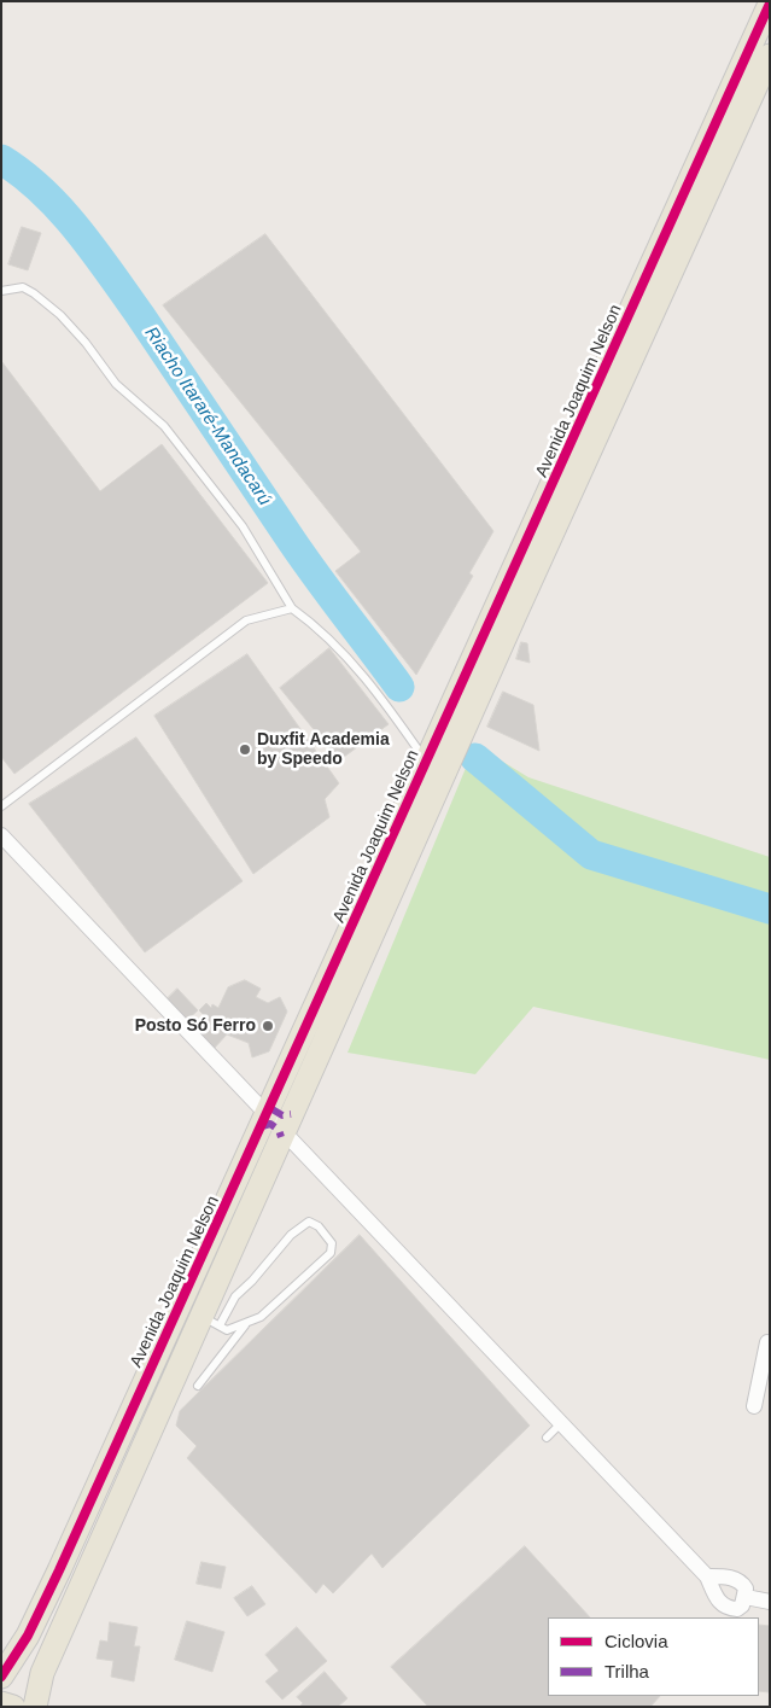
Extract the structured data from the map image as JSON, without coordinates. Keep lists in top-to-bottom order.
{
  "streets": {
    "main road": ["Avenida Joaquim Nelson"]
  },
  "water": ["Riacho Itararé-Mandacarú"],
  "places": ["Duxfit Academia by Speedo", "Posto Só Ferro"],
  "legend": ["Ciclovia", "Trilha"]
}
